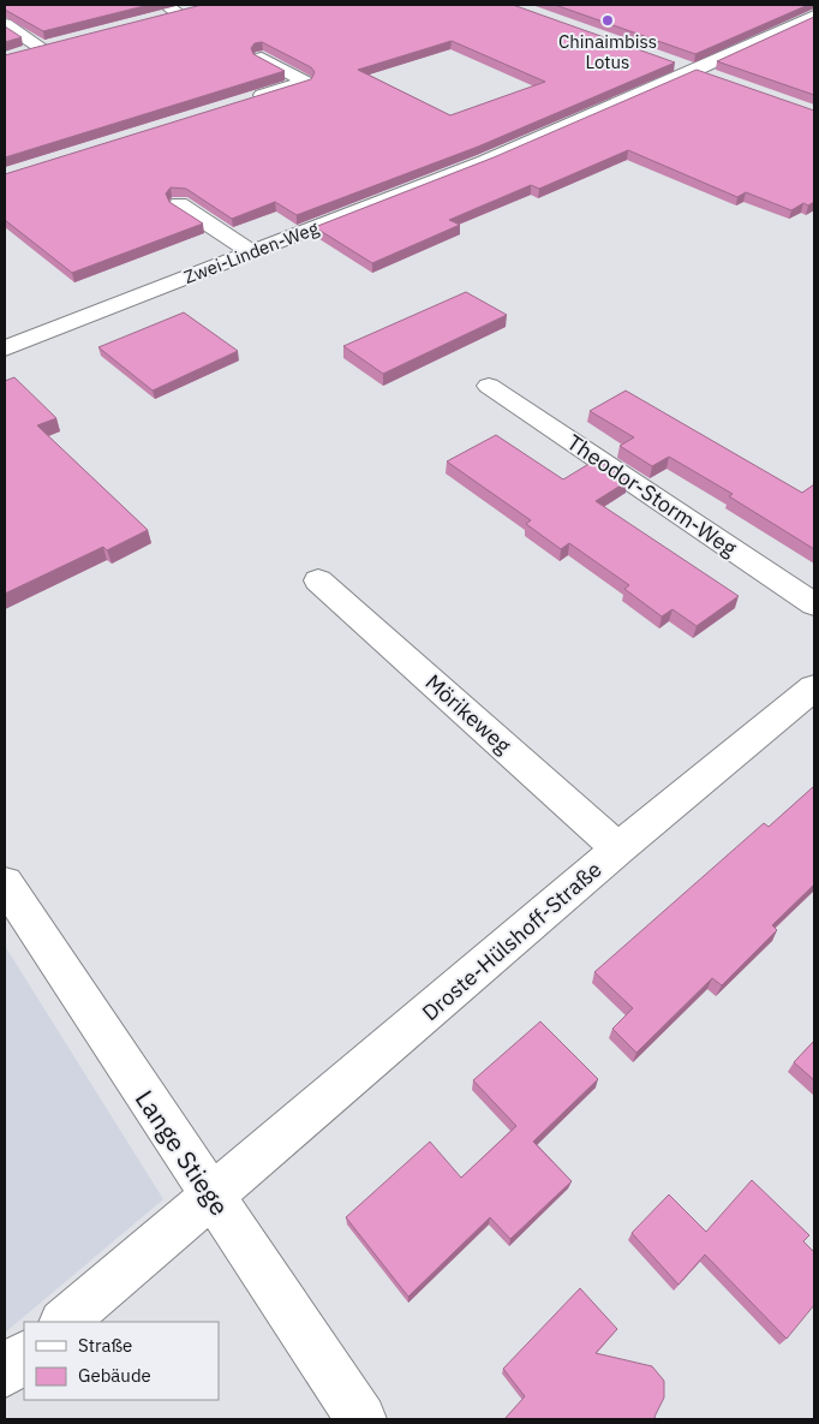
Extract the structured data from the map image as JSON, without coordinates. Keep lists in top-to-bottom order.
{
  "streets": {
    "street": [
      "Zwei-Linden-Weg",
      "Theodor-Storm-Weg",
      "Mörikeweg",
      "Droste-Hülshoff-Straße",
      "Lange Stiege"
    ]
  },
  "crossings": [
    ["Mörikeweg", "Droste-Hülshoff-Straße"],
    ["Droste-Hülshoff-Straße", "Lange Stiege"]
  ],
  "places": ["Chinaimbiss Lotus"],
  "legend": ["Straße", "Gebäude"]
}
